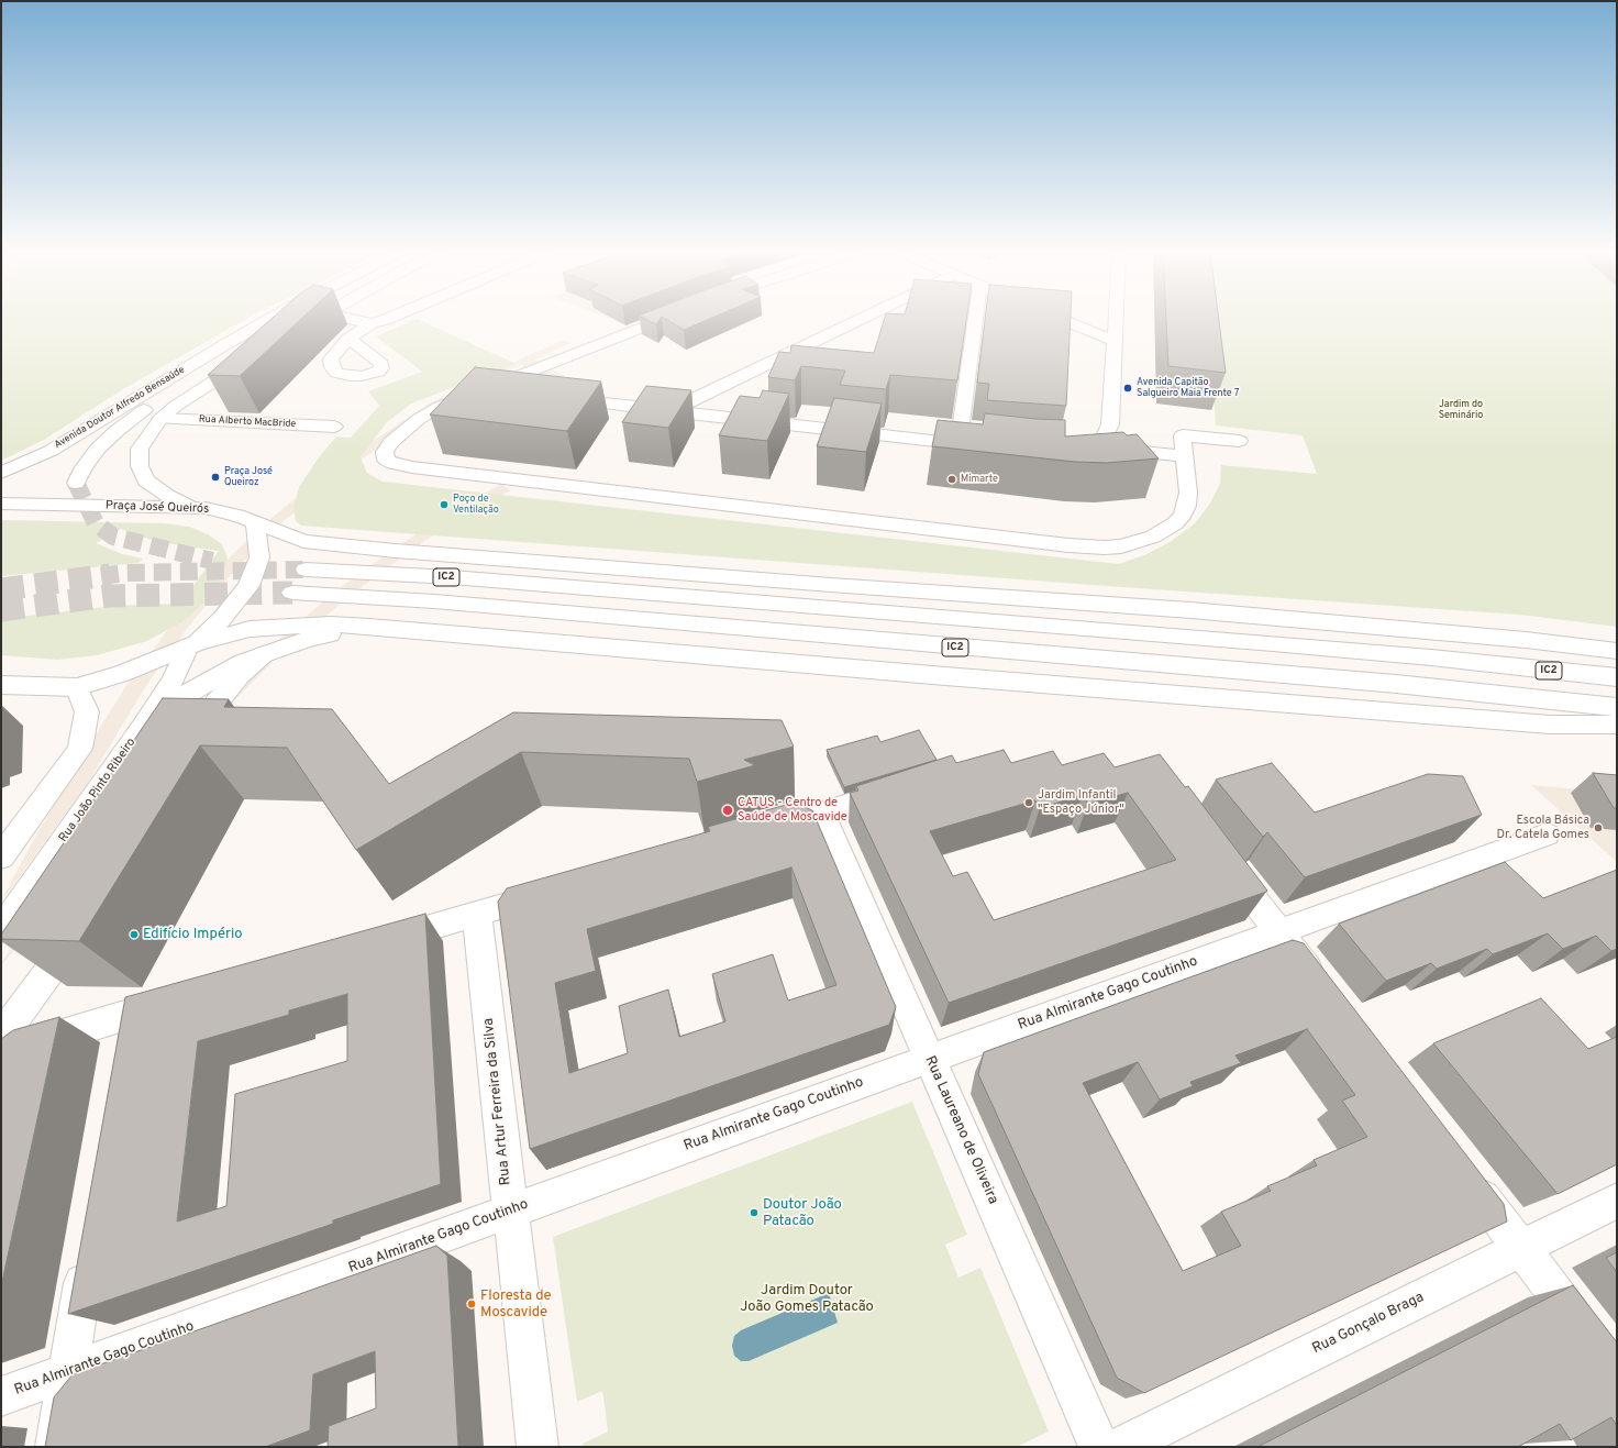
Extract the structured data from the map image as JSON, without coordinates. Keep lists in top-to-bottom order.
{
  "streets": {
    "main road": [
      "Avenida Doutor Alfredo Bensaúde",
      "Rua Alberto MacBride",
      "Praça José Queirós",
      "IC2",
      "Rua João Pinto Ribeiro",
      "Rua Almirante Gago Coutinho",
      "Rua Artur Ferreira da Silva",
      "Rua Laureano de Oliveira",
      "Rua Gonçalo Braga"
    ]
  },
  "crossings": [
    ["Rua Almirante Gago Coutinho", "Rua Artur Ferreira da Silva"],
    ["Rua Almirante Gago Coutinho", "Rua Laureano de Oliveira"]
  ],
  "parks": ["Jardim do Seminário", "Jardim Doutor João Gomes Patacão"],
  "places": [
    "Avenida Capitão Salgueiro Maia Frente 7",
    "Praça José Queiroz",
    "Mimarte",
    "Poço de Ventilação",
    "Jardim Infantil \"Espaço Júnior\"",
    "CATUS - Centro de Saúde de Moscavide",
    "Escola Básica Dr. Catela Gomes",
    "Edifício Império",
    "Doutor João Patacão",
    "Floresta de Moscavide"
  ]
}
